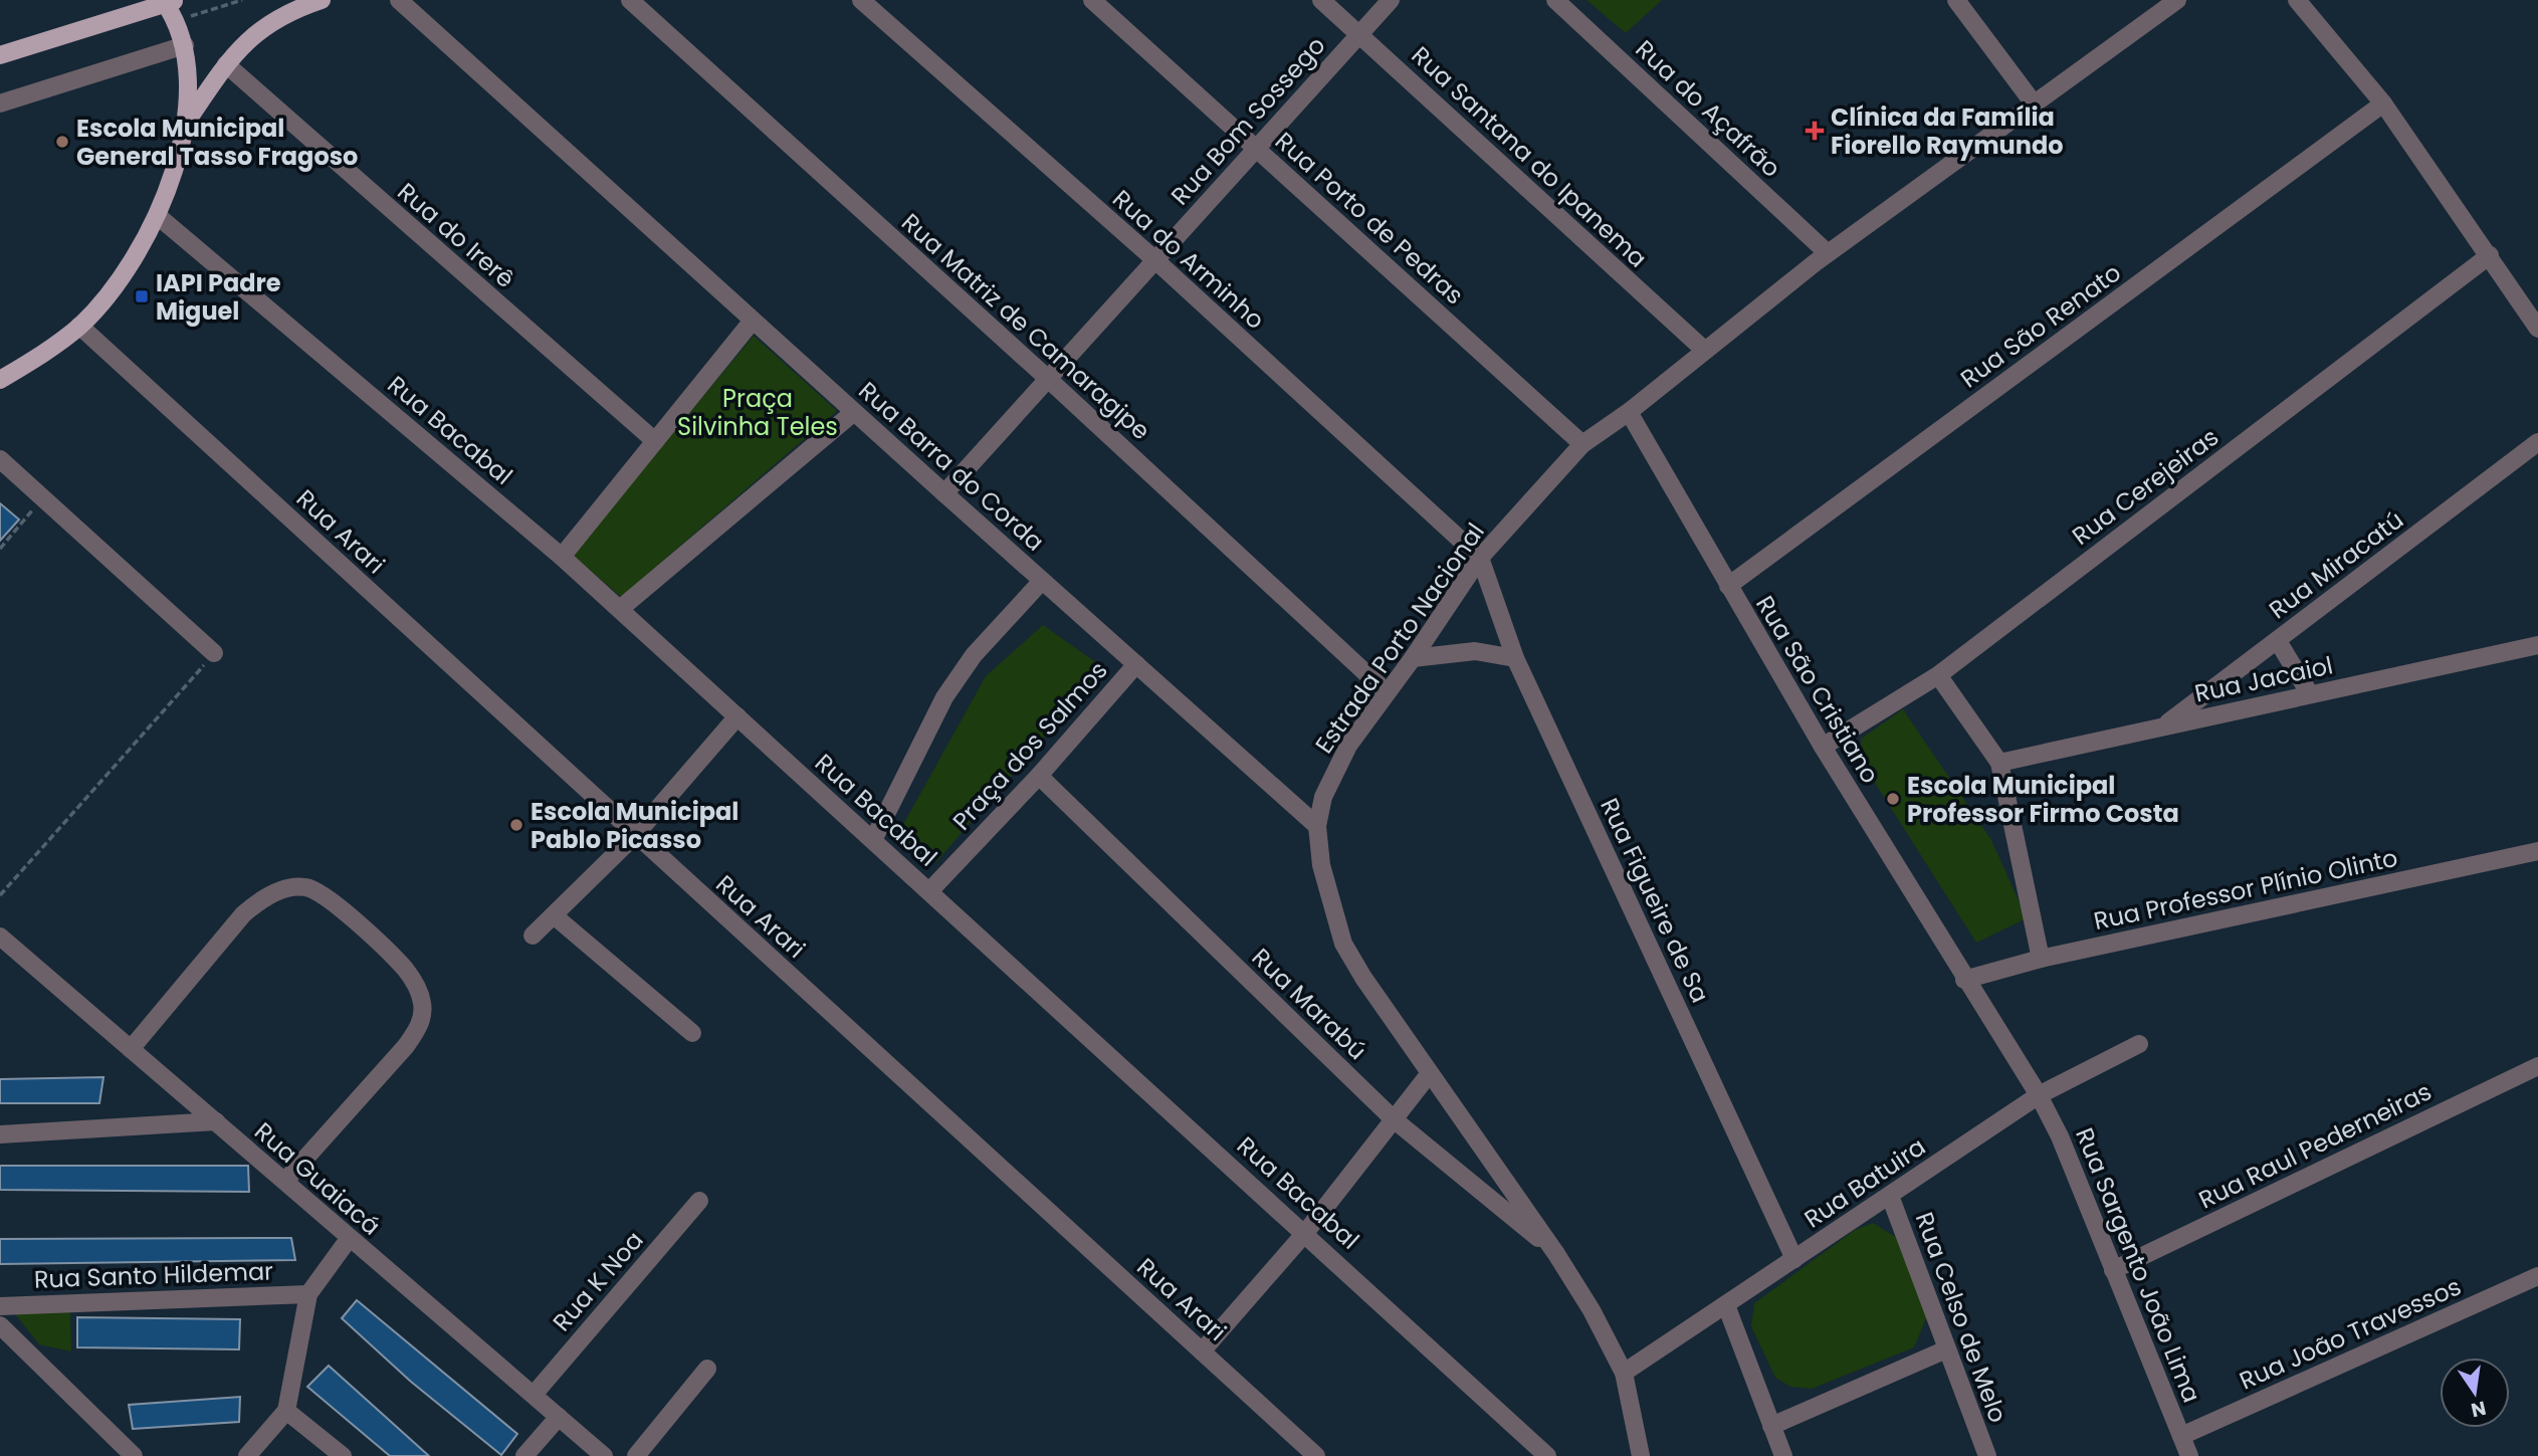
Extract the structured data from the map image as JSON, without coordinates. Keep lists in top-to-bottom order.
{
  "streets": {
    "street": [
      "Rua do Açafrão",
      "Rua Bom Sossego",
      "Rua Santana do Ipanema",
      "Rua Porto de Pedras",
      "Rua do Irerê",
      "Rua do Arminho",
      "Rua São Renato",
      "Rua Matriz de Camaragipe",
      "Rua Bacabal",
      "Rua Barra do Corda",
      "Rua Cerejeiras",
      "Rua Arari",
      "Rua Miracatú",
      "Estrada Porto Nacional",
      "Rua Jacaiol",
      "Rua São Cristiano",
      "Praça dos Salmos",
      "Rua Professor Plínio Olinto",
      "Rua Figueire de Sa",
      "Rua Marabú",
      "Rua Raul Pederneiras",
      "Rua Guaiacá",
      "Rua Batuira",
      "Rua Sargento João Lima",
      "Rua Santo Hildemar",
      "Rua K Noa",
      "Rua Celso de Melo",
      "Rua João Travessos"
    ]
  },
  "crossings": [
    ["Rua do Açafrão", "Estrada Porto Nacional"],
    ["Rua Bom Sossego", "Rua Santana do Ipanema"],
    ["Rua Bom Sossego", "Rua Porto de Pedras"],
    ["Rua Bom Sossego", "Rua do Arminho"],
    ["Rua Bom Sossego", "Rua Matriz de Camaragipe"],
    ["Rua Bom Sossego", "Rua Barra do Corda"],
    ["Rua Santana do Ipanema", "Estrada Porto Nacional"],
    ["Rua Porto de Pedras", "Estrada Porto Nacional"],
    ["Rua do Arminho", "Estrada Porto Nacional"],
    ["Rua do Arminho", "Rua Figueire de Sa"],
    ["Rua São Renato", "Rua São Cristiano"],
    ["Rua Matriz de Camaragipe", "Estrada Porto Nacional"],
    ["Rua Bacabal", "Praça dos Salmos"],
    ["Rua Barra do Corda", "Estrada Porto Nacional"],
    ["Rua Barra do Corda", "Praça dos Salmos"],
    ["Rua Cerejeiras", "Rua São Cristiano"],
    ["Rua Miracatú", "Rua Jacaiol"],
    ["Estrada Porto Nacional", "Rua São Cristiano"],
    ["Estrada Porto Nacional", "Rua Figueire de Sa"],
    ["Estrada Porto Nacional", "Rua Marabú"],
    ["Estrada Porto Nacional", "Rua Batuira"],
    ["Rua São Cristiano", "Rua Professor Plínio Olinto"],
    ["Rua São Cristiano", "Rua Batuira"],
    ["Rua São Cristiano", "Rua Sargento João Lima"],
    ["Praça dos Salmos", "Rua Marabú"],
    ["Rua Figueire de Sa", "Rua Batuira"],
    ["Rua Raul Pederneiras", "Rua Sargento João Lima"],
    ["Rua Guaiacá", "Rua K Noa"],
    ["Rua Batuira", "Rua Sargento João Lima"],
    ["Rua Batuira", "Rua Celso de Melo"],
    ["Rua Sargento João Lima", "Rua João Travessos"]
  ],
  "parks": ["Praça Silvinha Teles"],
  "places": {
    "health": ["Clínica da Família Fiorello Raymundo"],
    "other": ["Escola Municipal General Tasso Fragoso", "Escola Municipal Professor Firmo Costa", "Escola Municipal Pablo Picasso"],
    "transit": ["IAPI Padre Miguel"]
  },
  "north": "bottom"
}
